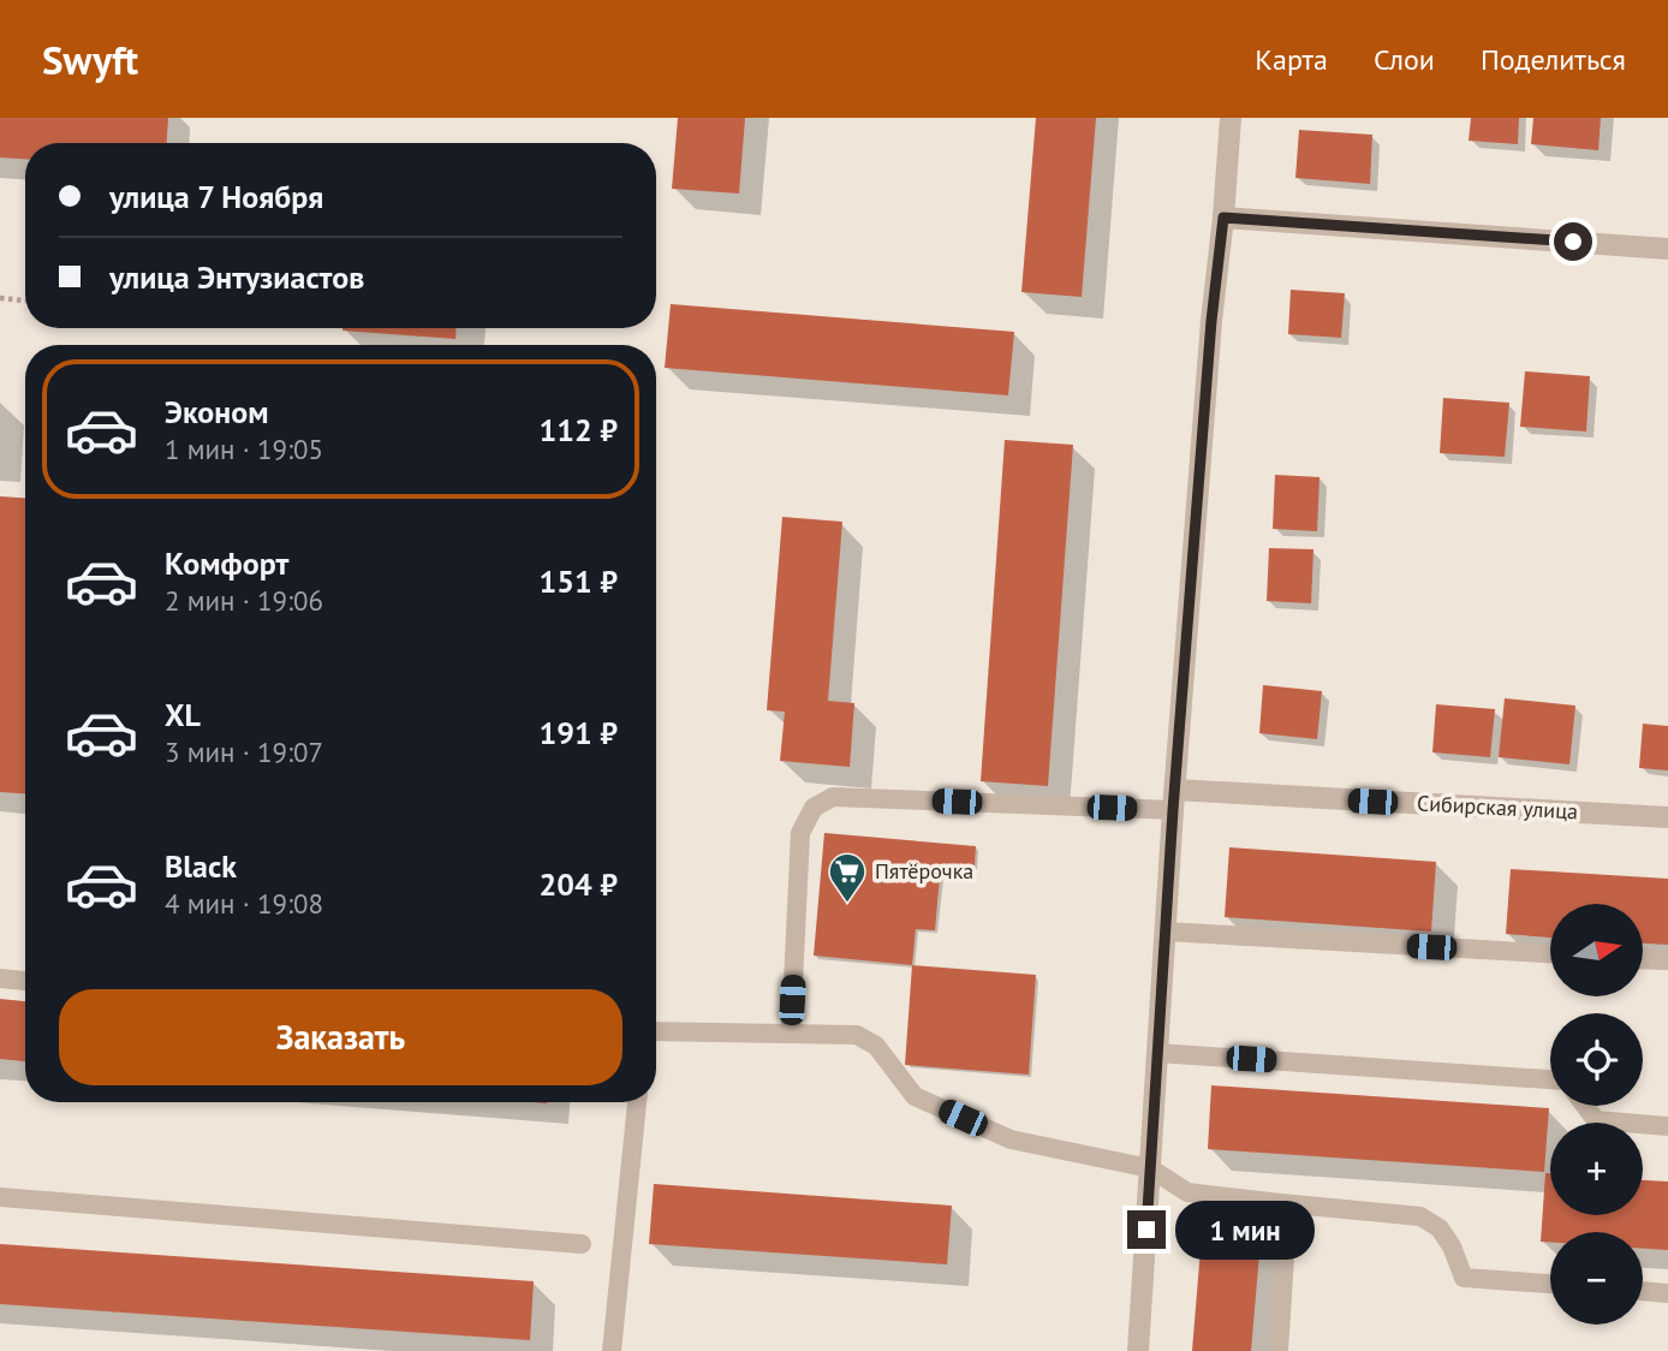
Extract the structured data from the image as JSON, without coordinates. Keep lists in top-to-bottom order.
{
  "streets": {
    "street": ["Сибирская улица"]
  },
  "places": {
    "supermarket": ["Пятёрочка"]
  },
  "north": "right",
  "page": {
    "header": "Swyft",
    "nav": ["Карта", "Слои", "Поделиться"],
    "banner": ["улица 7 Ноября", "улица Энтузиастов"],
    "list": [
      {
        "name": "Эконом",
        "note": "1 мин · 19:05",
        "value": "112 ₽"
      },
      {
        "name": "Комфорт",
        "note": "2 мин · 19:06",
        "value": "151 ₽"
      },
      {
        "name": "XL",
        "note": "3 мин · 19:07",
        "value": "191 ₽"
      },
      {
        "name": "Black",
        "note": "4 мин · 19:08",
        "value": "204 ₽"
      }
    ],
    "map_buttons": ["+", "−"],
    "buttons": "Заказать",
    "bubble": "1 мин"
  }
}
